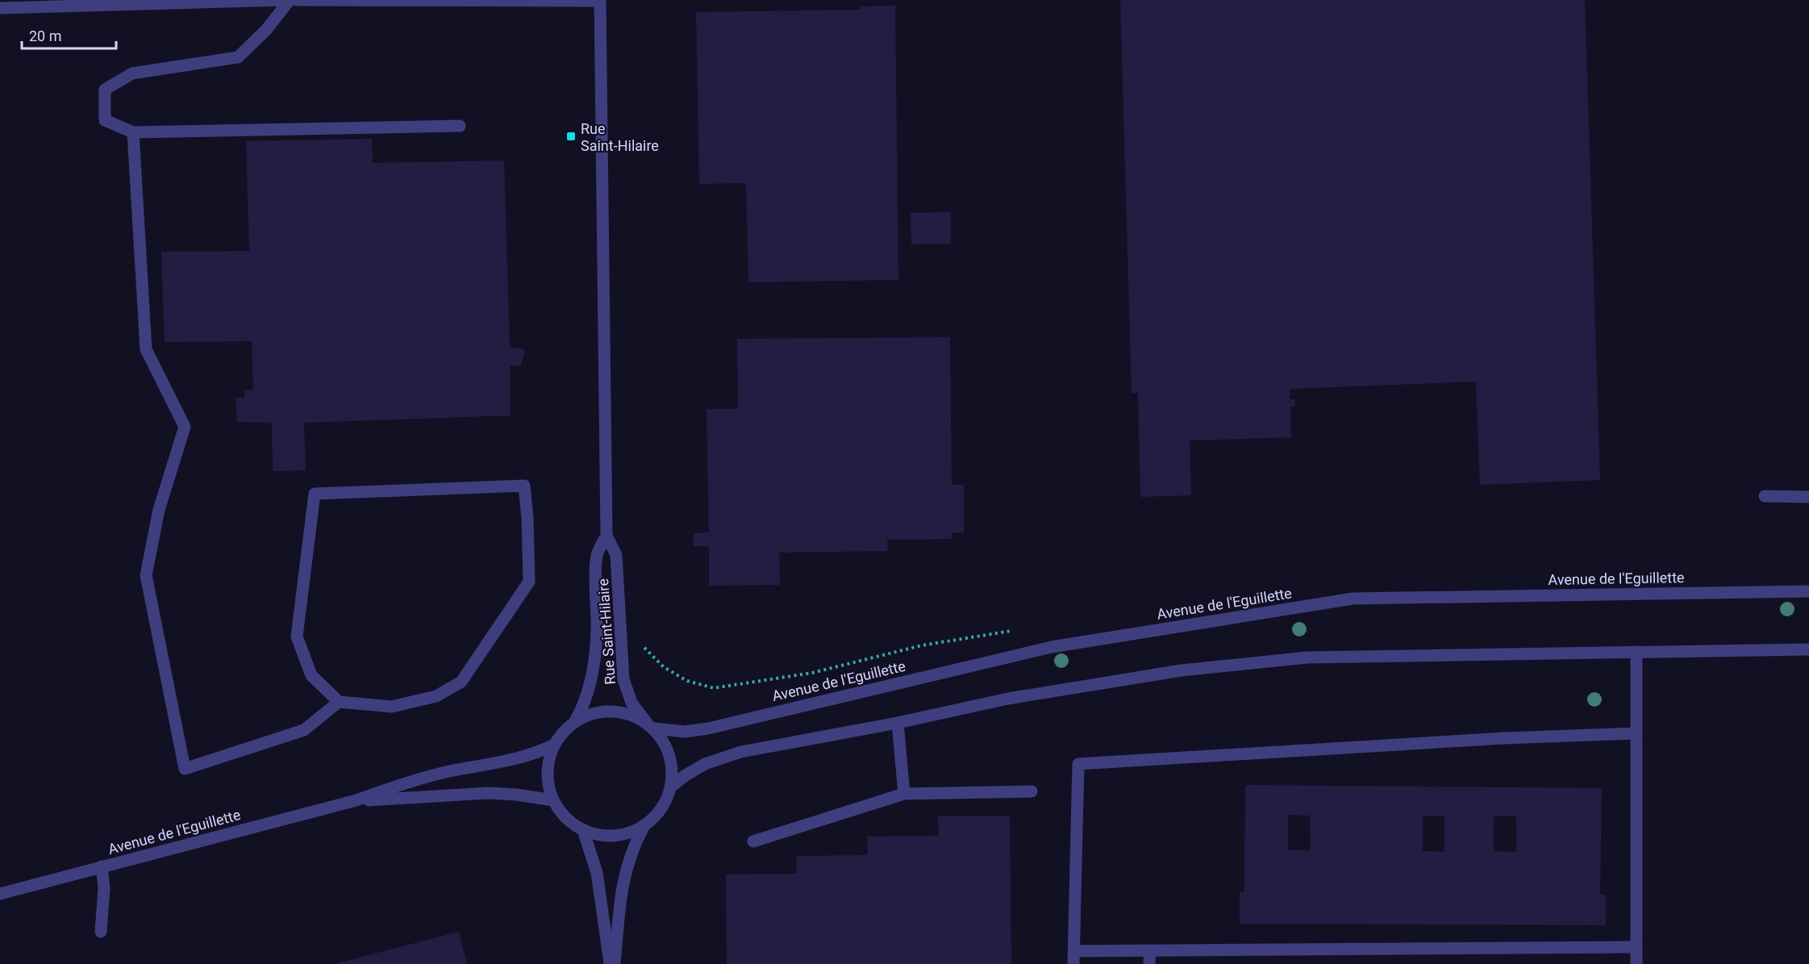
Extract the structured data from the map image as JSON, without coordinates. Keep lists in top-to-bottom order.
{
  "streets": {
    "street": ["Avenue de l'Eguillette", "Rue Saint-Hilaire"]
  },
  "crossings": [
    ["Avenue de l'Eguillette", "Rue Saint-Hilaire"]
  ],
  "places": {
    "transit": ["Rue Saint-Hilaire"]
  },
  "scale_bar": "20 m"
}
